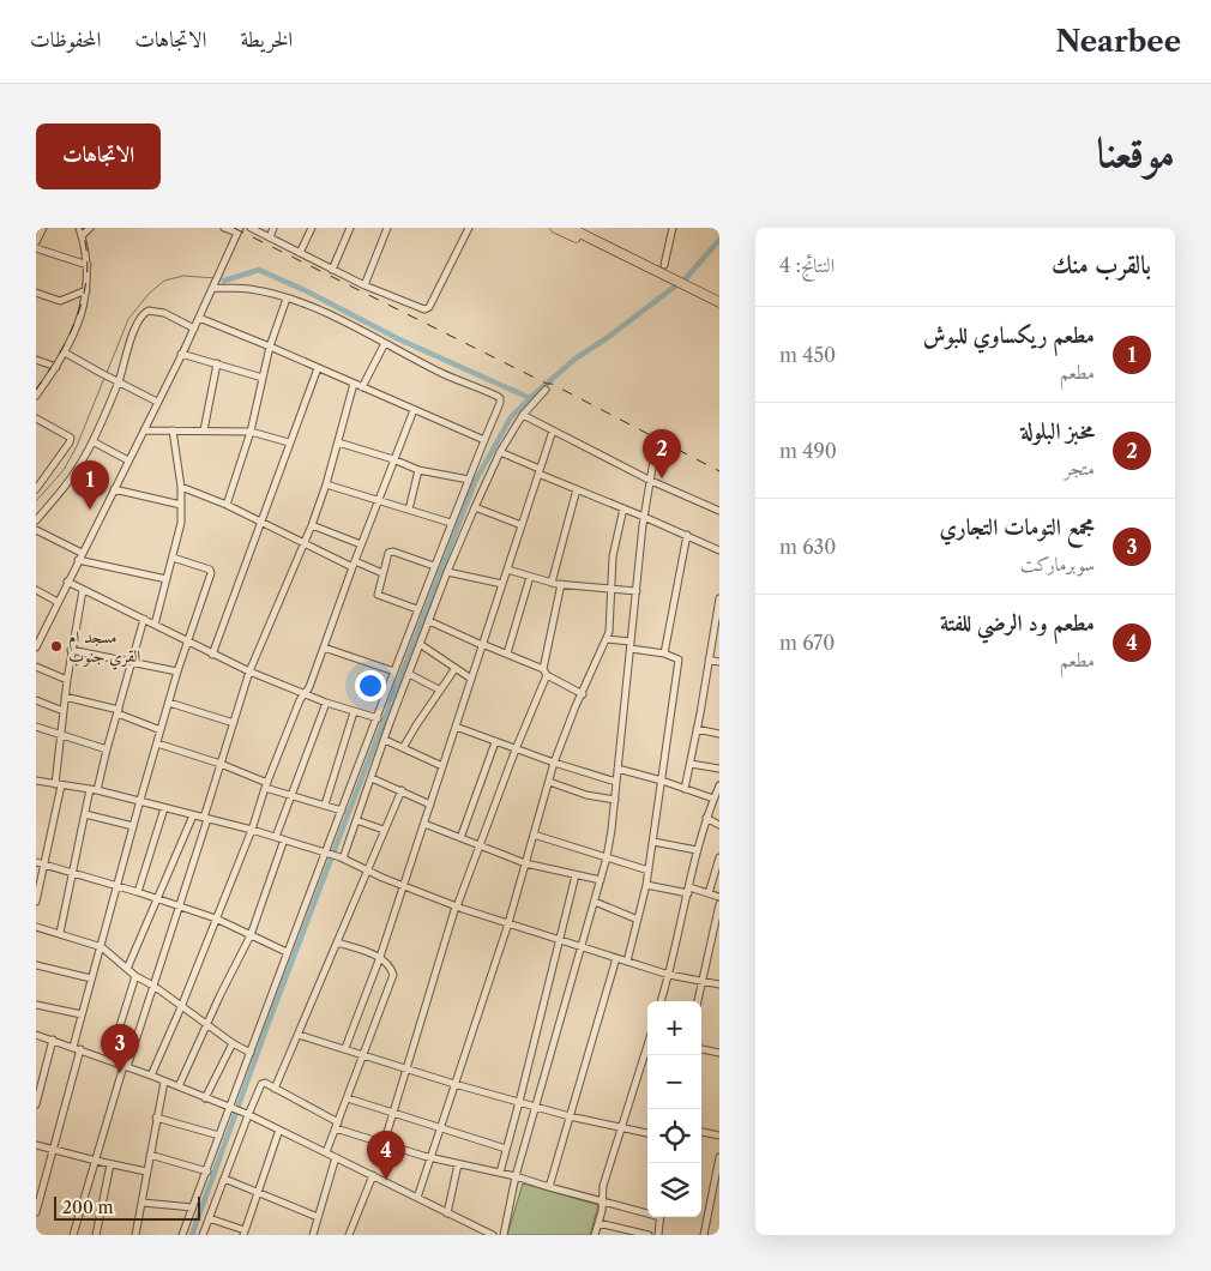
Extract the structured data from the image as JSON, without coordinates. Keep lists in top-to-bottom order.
{
  "places": ["مسجد ام القري جنوب"],
  "scale_bar": "200 m",
  "page": {
    "header": "Nearbee",
    "nav": ["الخريطة", "الاتجاهات", "المحفوظات"],
    "title": "موقعنا",
    "buttons": "الاتجاهات",
    "heading": ["بالقرب منك", "النتائج: 4"],
    "list": [
      {
        "mark": "1",
        "name": "مطعم ريكساوي للبوش",
        "note": "مطعم",
        "value": "450 m"
      },
      {
        "mark": "2",
        "name": "مخبز البلولة",
        "note": "متجر",
        "value": "490 m"
      },
      {
        "mark": "3",
        "name": "مجمع التومات التجاري",
        "note": "سوبرماركت",
        "value": "630 m"
      },
      {
        "mark": "4",
        "name": "مطعم ود الرضي للفتة",
        "note": "مطعم",
        "value": "670 m"
      }
    ],
    "pins": [
      "2",
      "1",
      "3",
      "4"
    ],
    "map_buttons": ["+", "−"],
    "scale": "200 m"
  }
}
